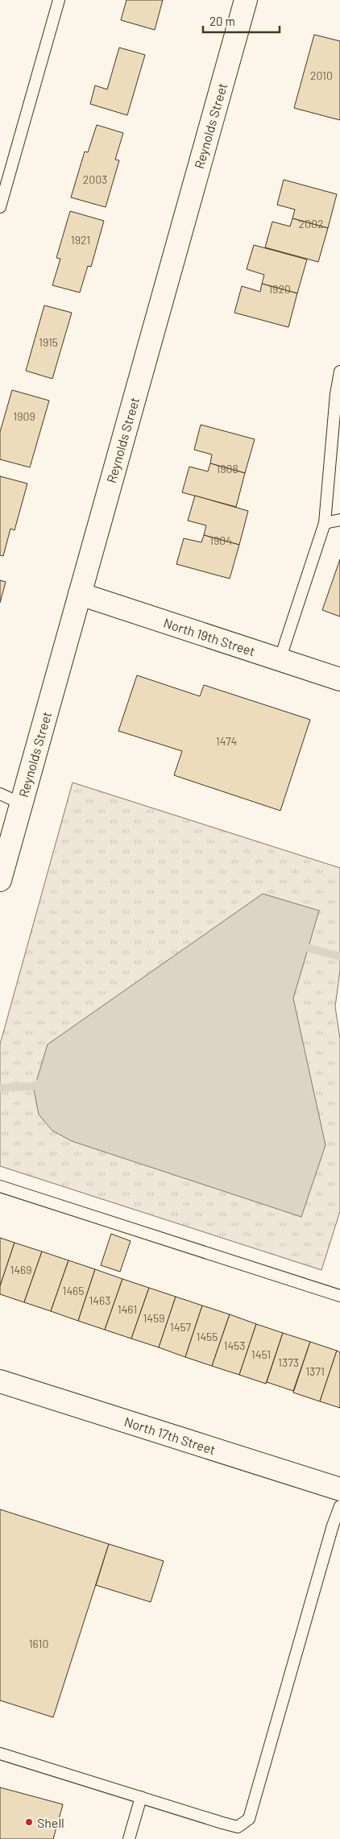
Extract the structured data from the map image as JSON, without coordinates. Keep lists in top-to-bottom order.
{
  "streets": {
    "main road": ["Reynolds Street", "North 19th Street", "North 17th Street"]
  },
  "crossings": [
    ["Reynolds Street", "North 19th Street"]
  ],
  "places": ["Shell"],
  "house_numbers": [
    "2010",
    "2003",
    "2002",
    "1921",
    "1920",
    "1915",
    "1909",
    "1908",
    "1904",
    "1474",
    "1469",
    "1465",
    "1463",
    "1461",
    "1459",
    "1457",
    "1455",
    "1453",
    "1451",
    "1373",
    "1371",
    "1610"
  ],
  "scale_bar": "20 m"
}
